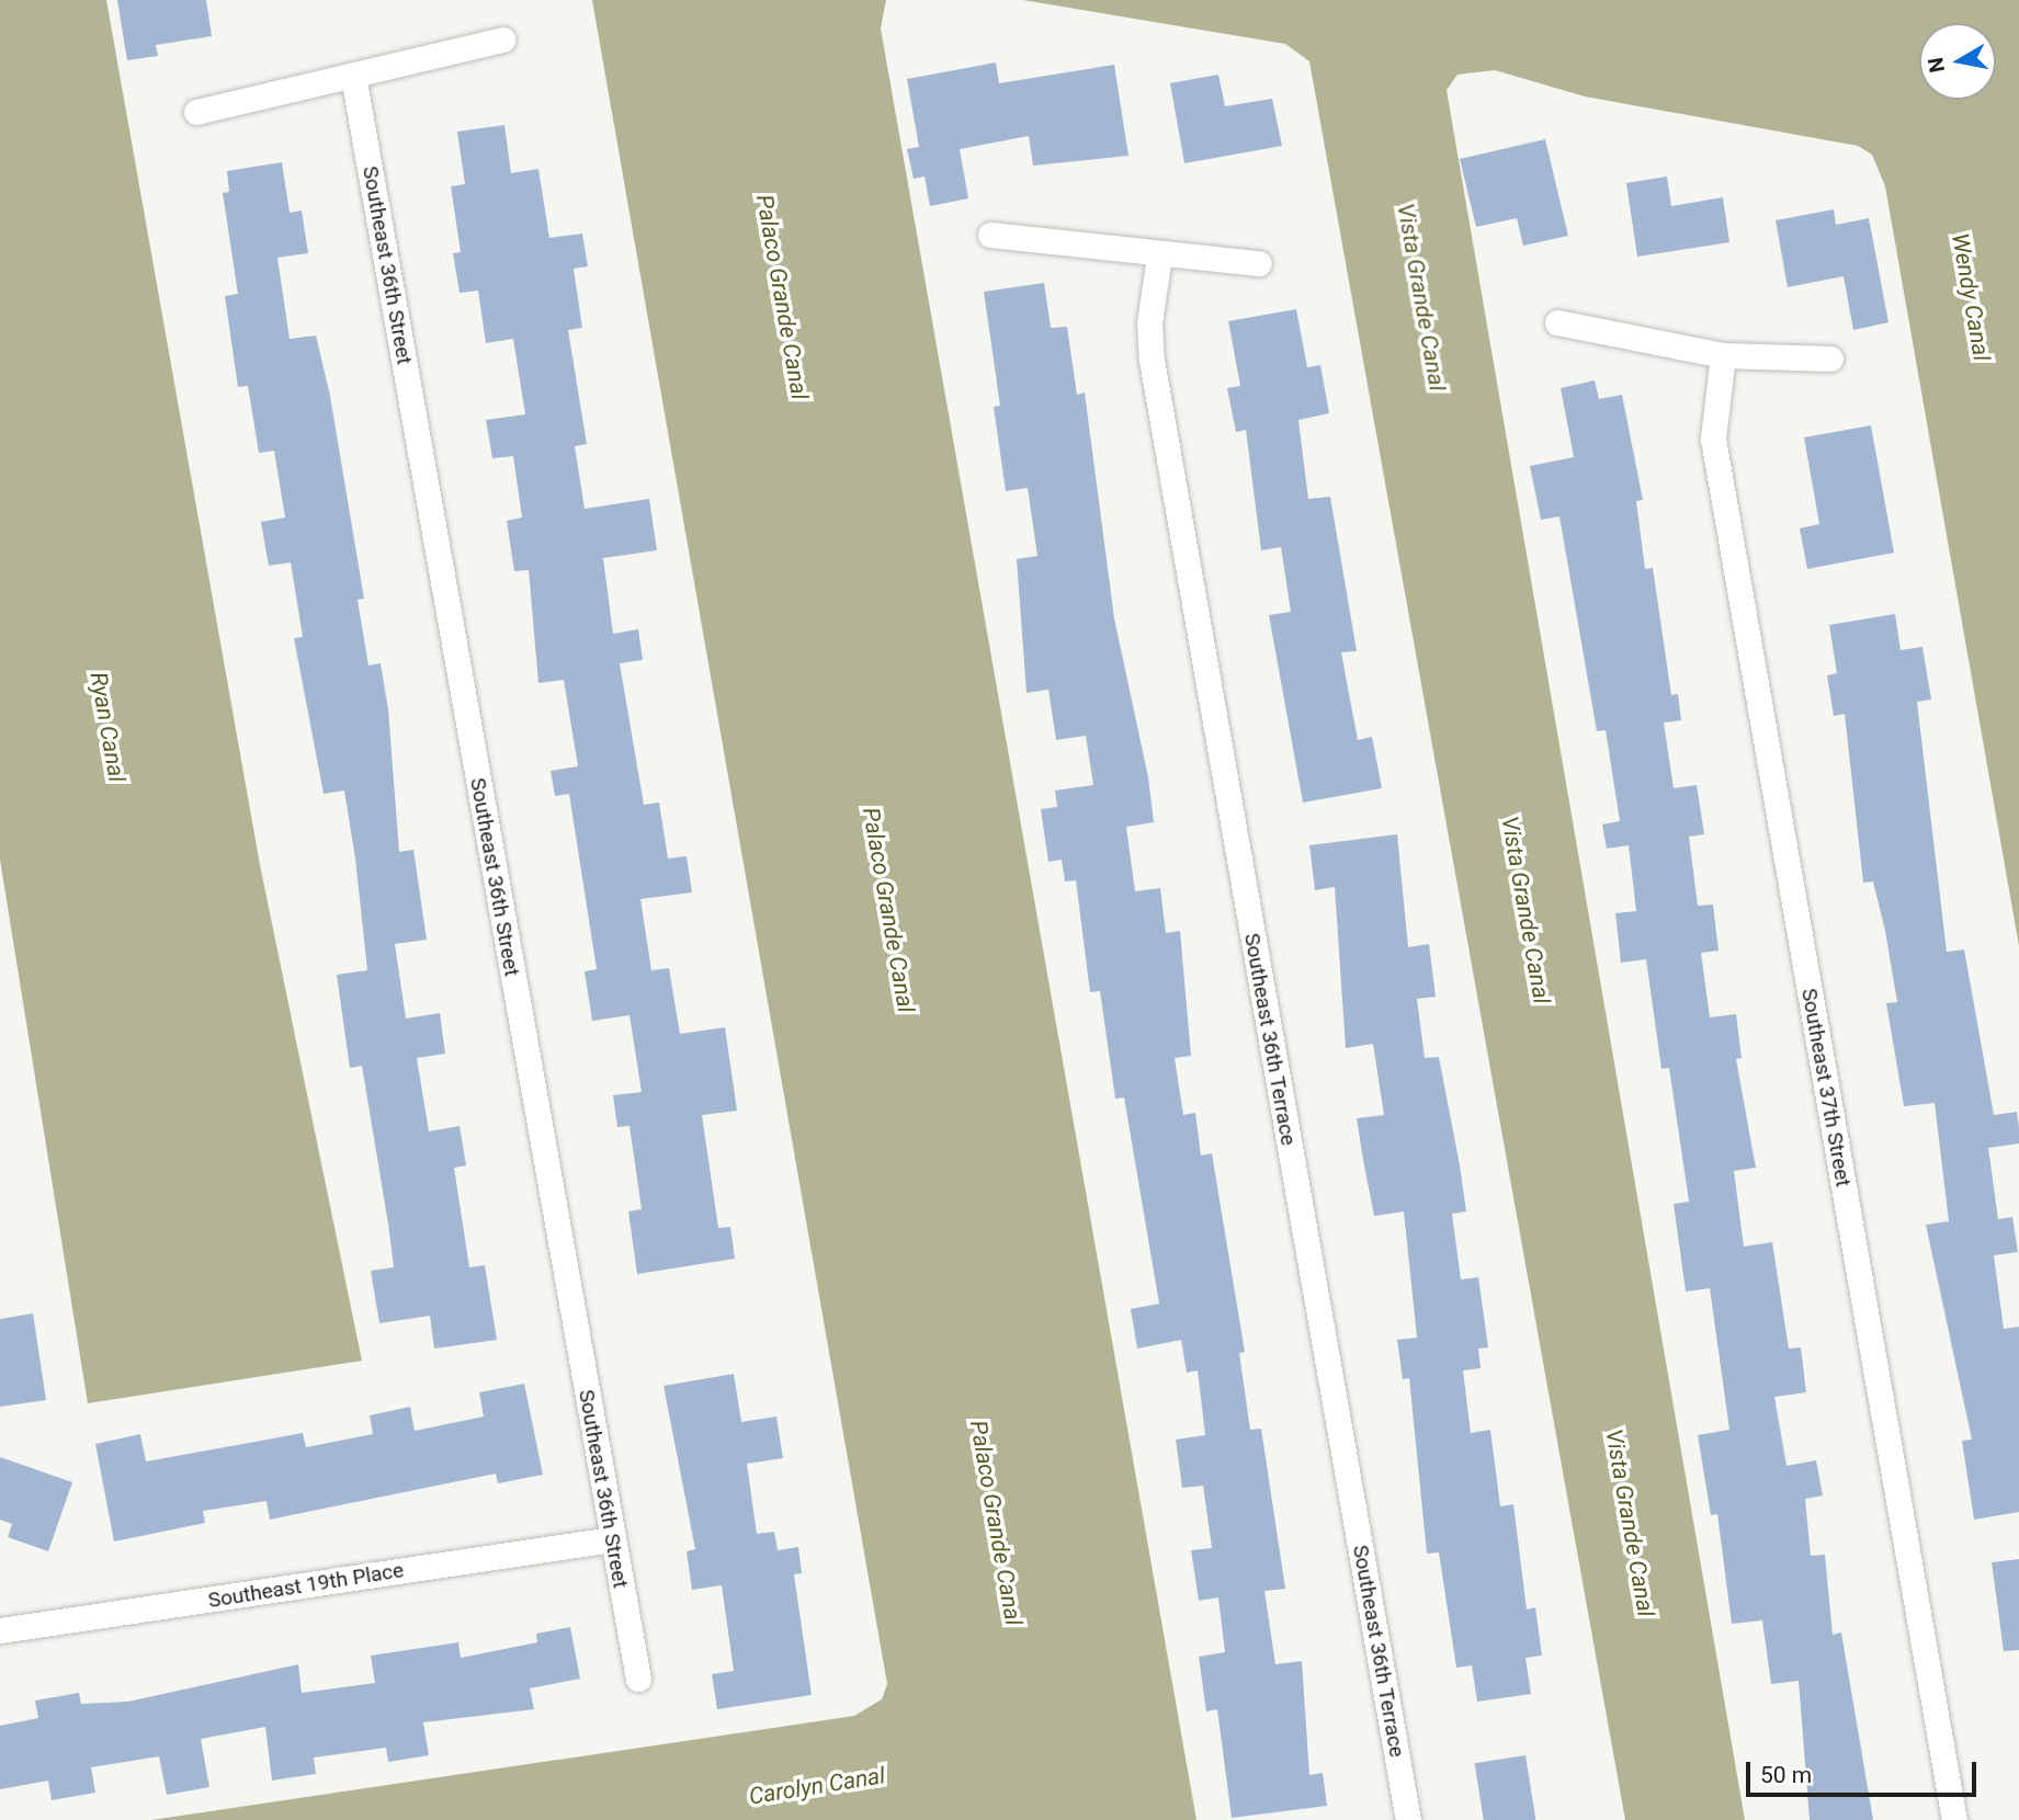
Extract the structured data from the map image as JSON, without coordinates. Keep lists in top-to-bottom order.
{
  "streets": {
    "street": [
      "Southeast 36th Street",
      "Southeast 36th Terrace",
      "Southeast 37th Street",
      "Southeast 19th Place"
    ]
  },
  "crossings": [
    ["Southeast 36th Street", "Southeast 19th Place"]
  ],
  "water": [
    "Palaco Grande Canal",
    "Vista Grande Canal",
    "Wendy Canal",
    "Ryan Canal",
    "Carolyn Canal"
  ],
  "scale_bar": "50 m",
  "north": "left"
}
